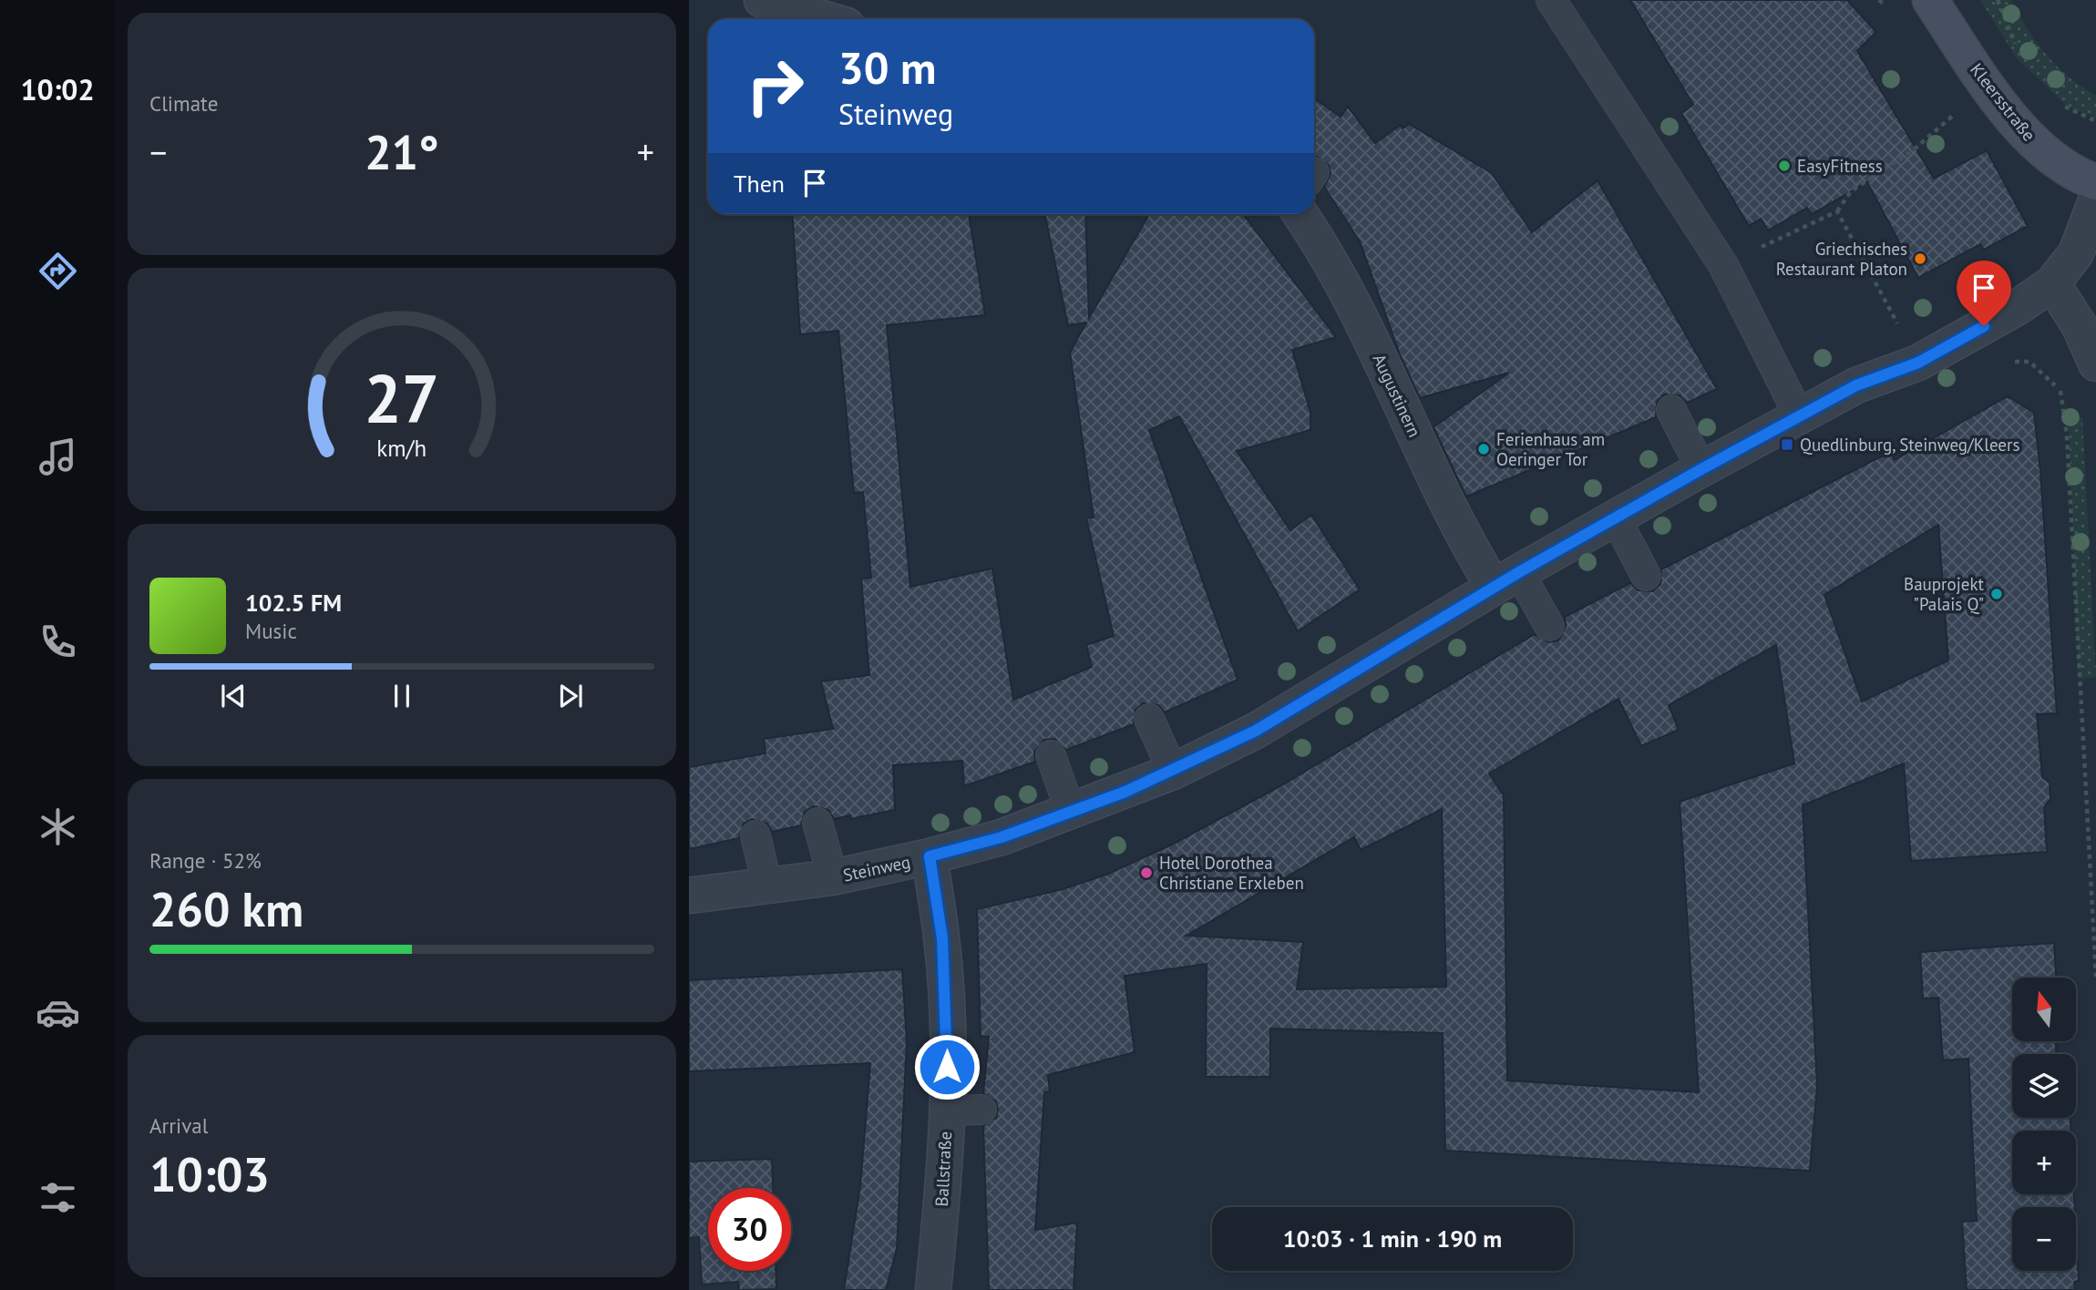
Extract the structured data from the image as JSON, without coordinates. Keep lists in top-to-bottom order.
{
  "streets": {
    "main road": ["Kleersstraße"],
    "street": ["Augustinern", "Steinweg", "Ballstraße"]
  },
  "crossings": [
    ["Augustinern", "Steinweg"],
    ["Steinweg", "Ballstraße"]
  ],
  "places": {
    "other": [
      "EasyFitness",
      "Griechisches Restaurant Platon",
      "Ferienhaus am Oeringer Tor",
      "Bauprojekt \"Palais Q\"",
      "Hotel Dorothea Christiane Erxleben"
    ],
    "transit": ["Quedlinburg, Steinweg/Kleers"]
  },
  "north": "top",
  "page": {
    "tabs": "10:02",
    "tile": [
      "Climate",
      ["Range · 52%", "260 km"],
      ["Arrival", "10:03"]
    ],
    "turn": ["30 m", "Steinweg"],
    "heat": ["−", "21°", "+"],
    "then": "Then",
    "song": ["102.5 FM", "Music"],
    "map_buttons": ["+", "−"],
    "limit": "30",
    "trip": "10:03 · 1 min · 190 m",
    "gauge": ["27", "km/h"]
  }
}
